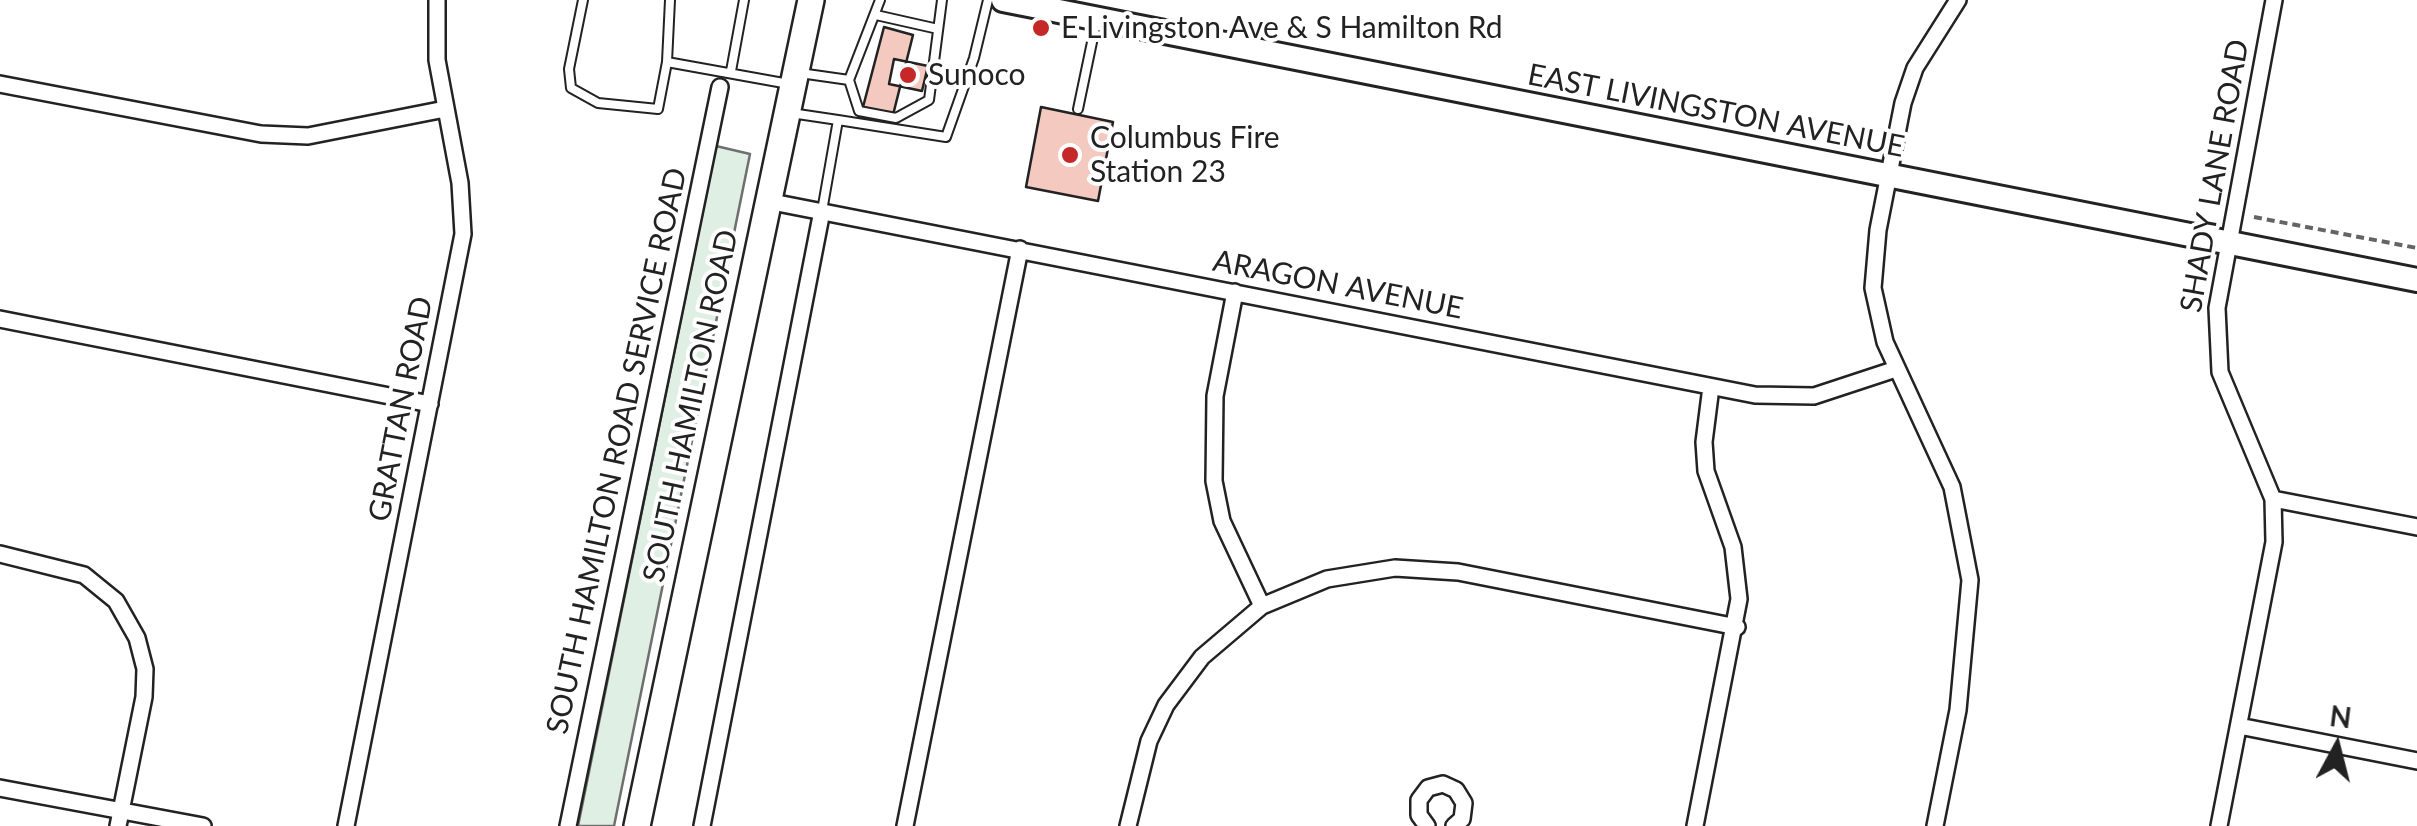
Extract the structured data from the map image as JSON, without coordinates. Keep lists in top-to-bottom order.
{
  "streets": {
    "main road": ["EAST LIVINGSTON AVENUE", "SOUTH HAMILTON ROAD"],
    "street": [
      "SHADY LANE ROAD",
      "ARAGON AVENUE",
      "GRATTAN ROAD",
      "SOUTH HAMILTON ROAD SERVICE ROAD"
    ]
  },
  "crossings": [
    ["EAST LIVINGSTON AVENUE", "SHADY LANE ROAD"],
    ["ARAGON AVENUE", "SOUTH HAMILTON ROAD"]
  ],
  "places": ["E Livingston Ave & S Hamilton Rd", "Sunoco", "Columbus Fire Station 23"],
  "north": "top"
}
